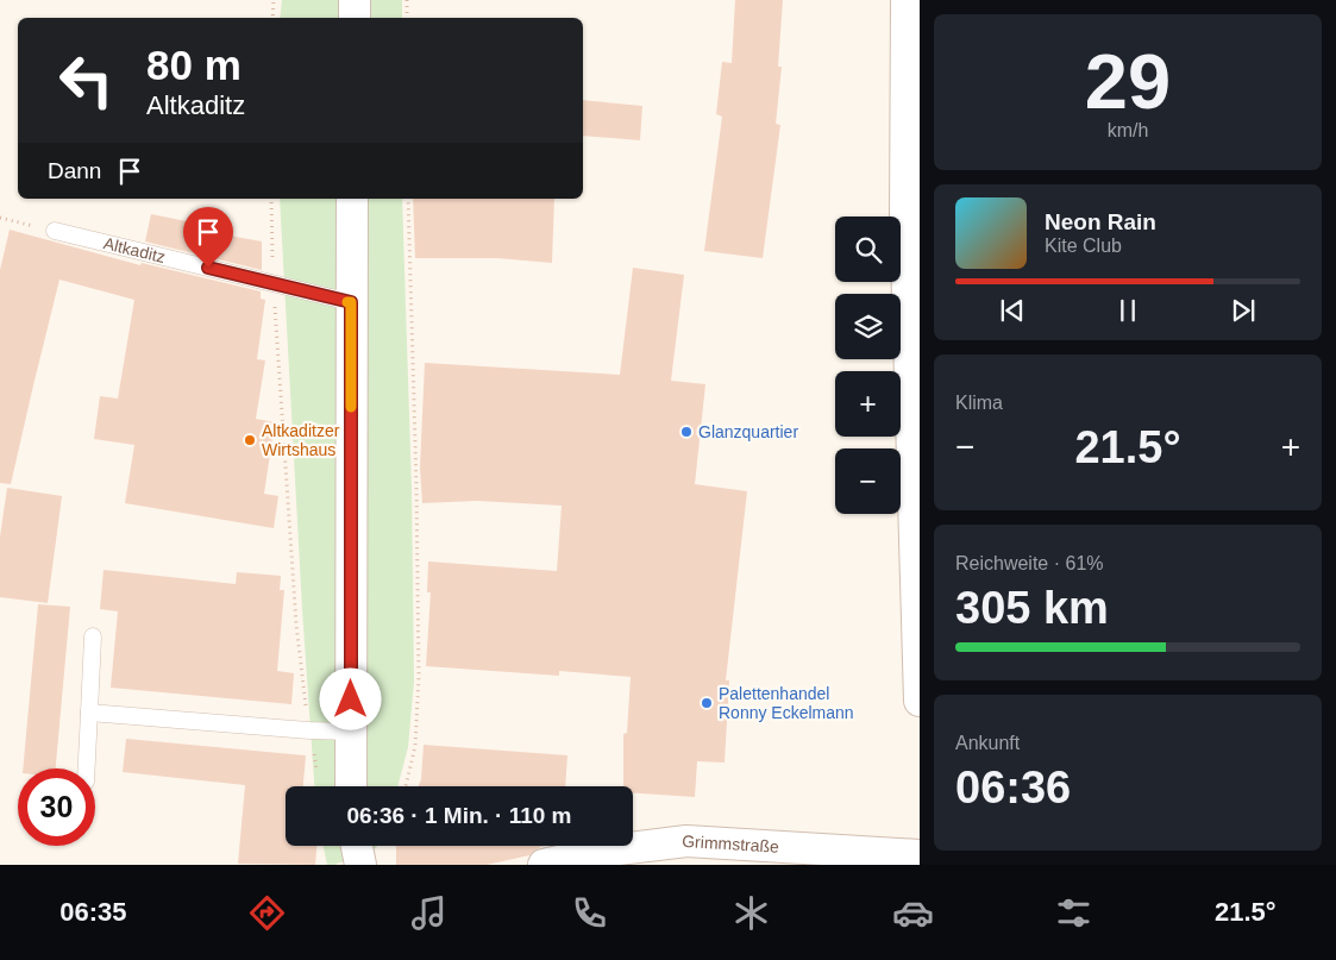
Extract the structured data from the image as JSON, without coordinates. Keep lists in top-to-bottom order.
{
  "streets": {
    "street": ["Grimmstraße"],
    "lane": ["Altkaditz"]
  },
  "places": ["Glanzquartier", "Altkaditzer Wirtshaus", "Palettenhandel Ronny Eckelmann"],
  "page": {
    "tile": [
      ["29", "km/h"],
      "Klima",
      ["Reichweite · 61%", "305 km"],
      ["Ankunft", "06:36"]
    ],
    "turn": ["80 m", "Altkaditz"],
    "then": "Dann",
    "song": ["Neon Rain", "Kite Club"],
    "map_buttons": ["+", "−"],
    "heat": ["−", "21.5°", "+"],
    "limit": "30",
    "trip": "06:36 · 1 Min. · 110 m",
    "tabs": ["06:35", "21.5°"]
  }
}
